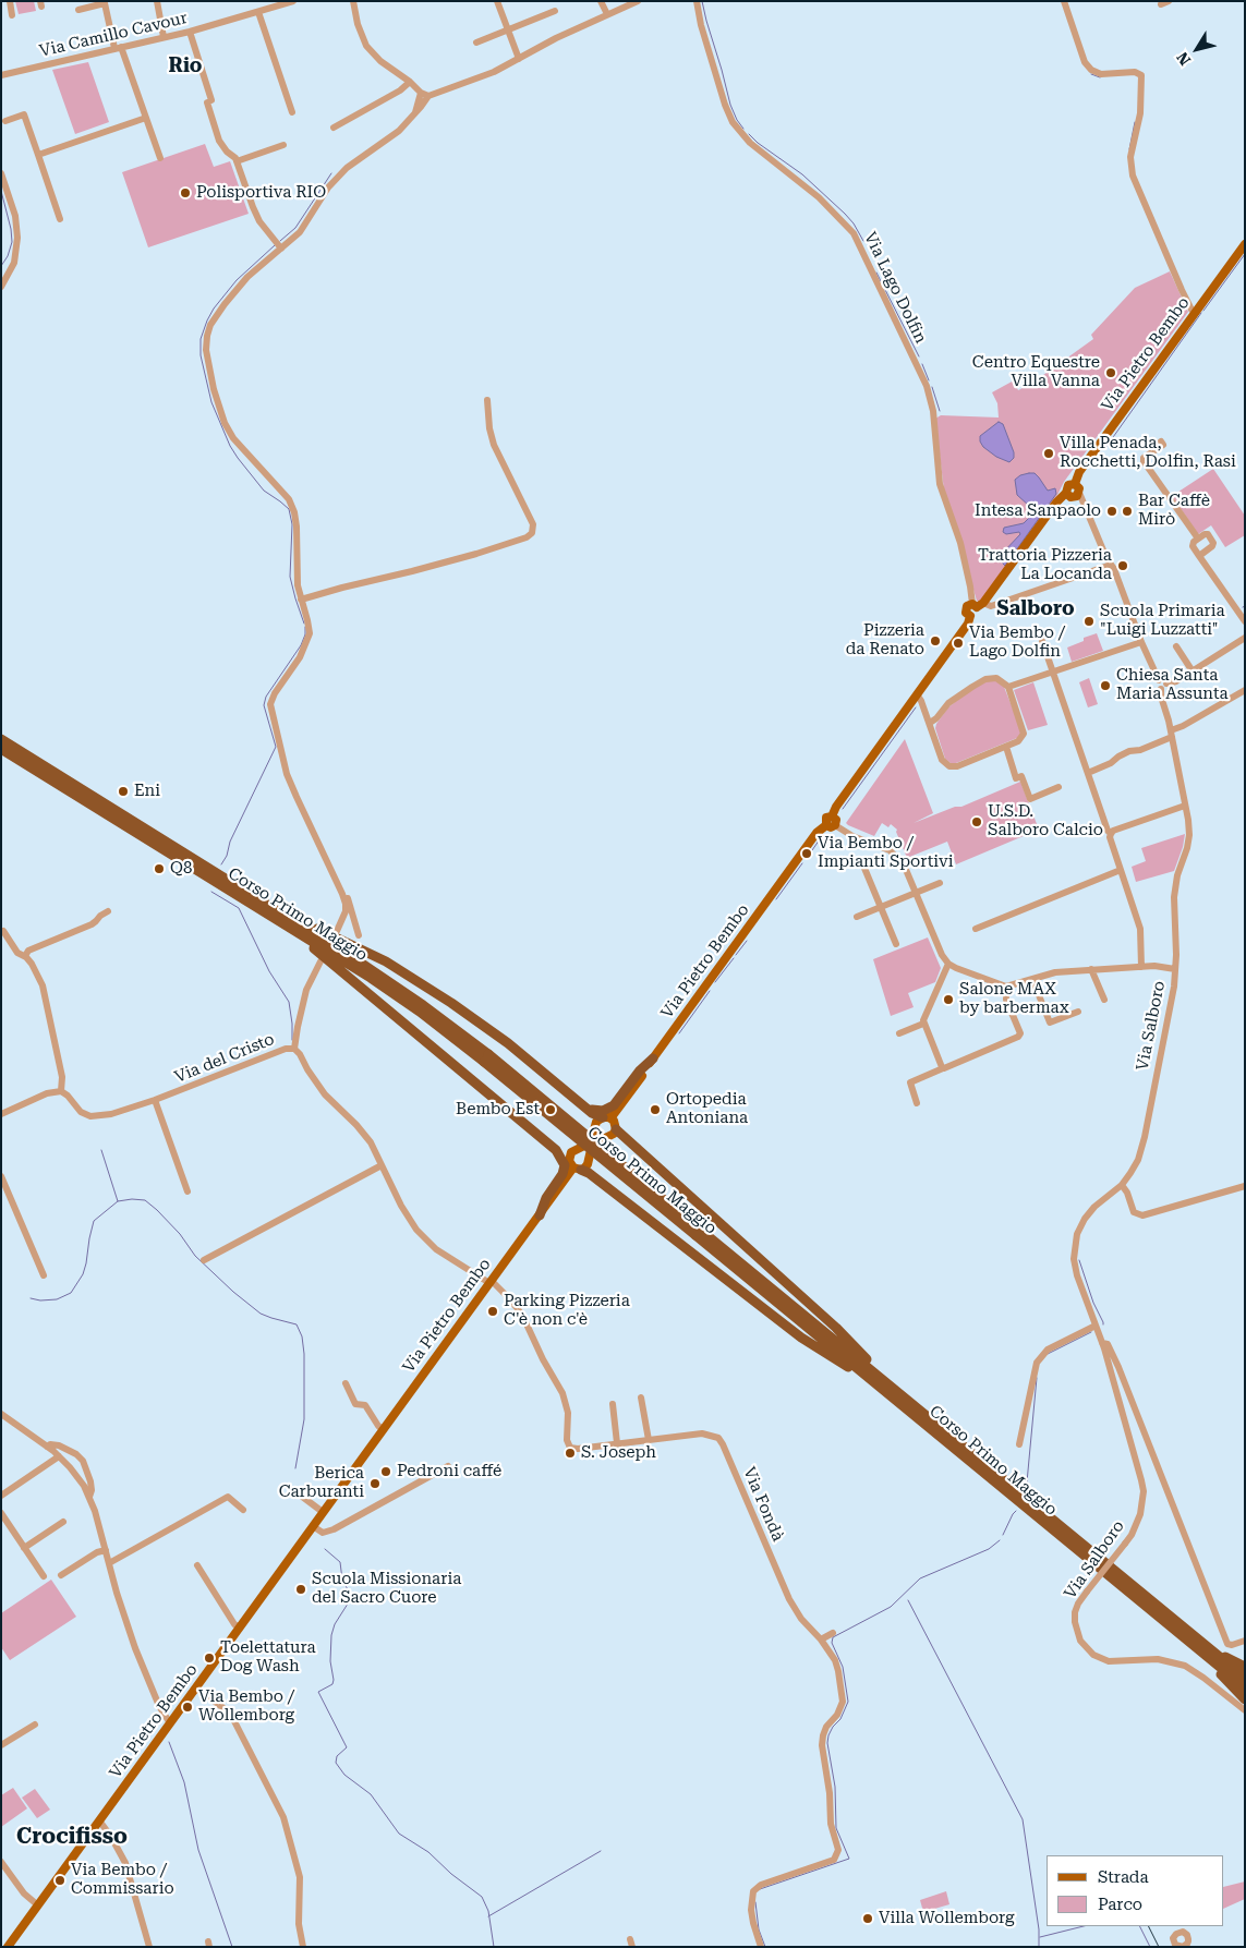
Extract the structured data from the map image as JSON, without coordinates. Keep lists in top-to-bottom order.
{
  "streets": {
    "highway": ["Corso Primo Maggio"],
    "main road": ["Via Pietro Bembo"],
    "street": [
      "Via Camillo Cavour",
      "Via Lago Dolfin",
      "Via Salboro",
      "Via del Cristo",
      "Via Fondà"
    ]
  },
  "crossings": [
    ["Via Lago Dolfin", "Via Pietro Bembo"],
    ["Via Pietro Bembo", "Via Salboro"],
    ["Via Pietro Bembo", "Via del Cristo"],
    ["Via Pietro Bembo", "Via Fondà"],
    ["Via del Cristo", "Via Fondà"]
  ],
  "districts": ["Rio", "Salboro", "Crocifisso"],
  "places": [
    "Polisportiva RIO",
    "Centro Equestre Villa Vanna",
    "Villa Penada, Rocchetti, Dolfin, Rasi",
    "Intesa Sanpaolo",
    "Bar Caffè Mirò",
    "Trattoria Pizzeria La Locanda",
    "Scuola Primaria \"Luigi Luzzatti\"",
    "Pizzeria da Renato",
    "Via Bembo / Lago Dolfin",
    "Chiesa Santa Maria Assunta",
    "Eni",
    "U.S.D. Salboro Calcio",
    "Via Bembo / Impianti Sportivi",
    "Q8",
    "Salone MAX by barbermax",
    "Bembo Est",
    "Ortopedia Antoniana",
    "Parking Pizzeria C'è non c'è",
    "S. Joseph",
    "Pedroni caffé",
    "Berica Carburanti",
    "Scuola Missionaria del Sacro Cuore",
    "Toelettatura Dog Wash",
    "Via Bembo / Wollemborg",
    "Via Bembo / Commissario",
    "Villa Wollemborg"
  ],
  "legend": ["Strada", "Parco"],
  "north": "bottom left"
}
